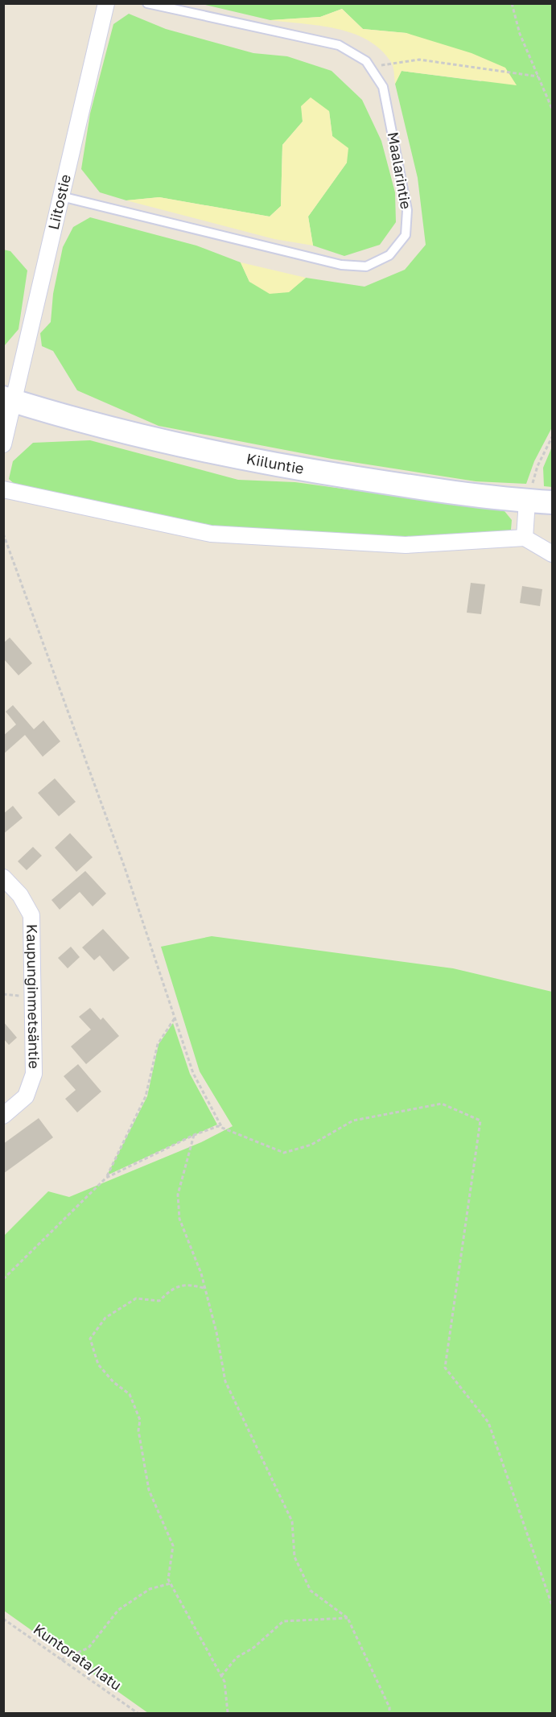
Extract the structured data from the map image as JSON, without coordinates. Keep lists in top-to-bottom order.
{
  "streets": {
    "street": ["Liitostie", "Kiiluntie", "Kaupunginmetsäntie"],
    "lane": ["Maalarintie"],
    "path": ["Kuntorata/latu"]
  },
  "crossings": [
    ["Maalarintie", "Liitostie"],
    ["Liitostie", "Kiiluntie"]
  ]
}
